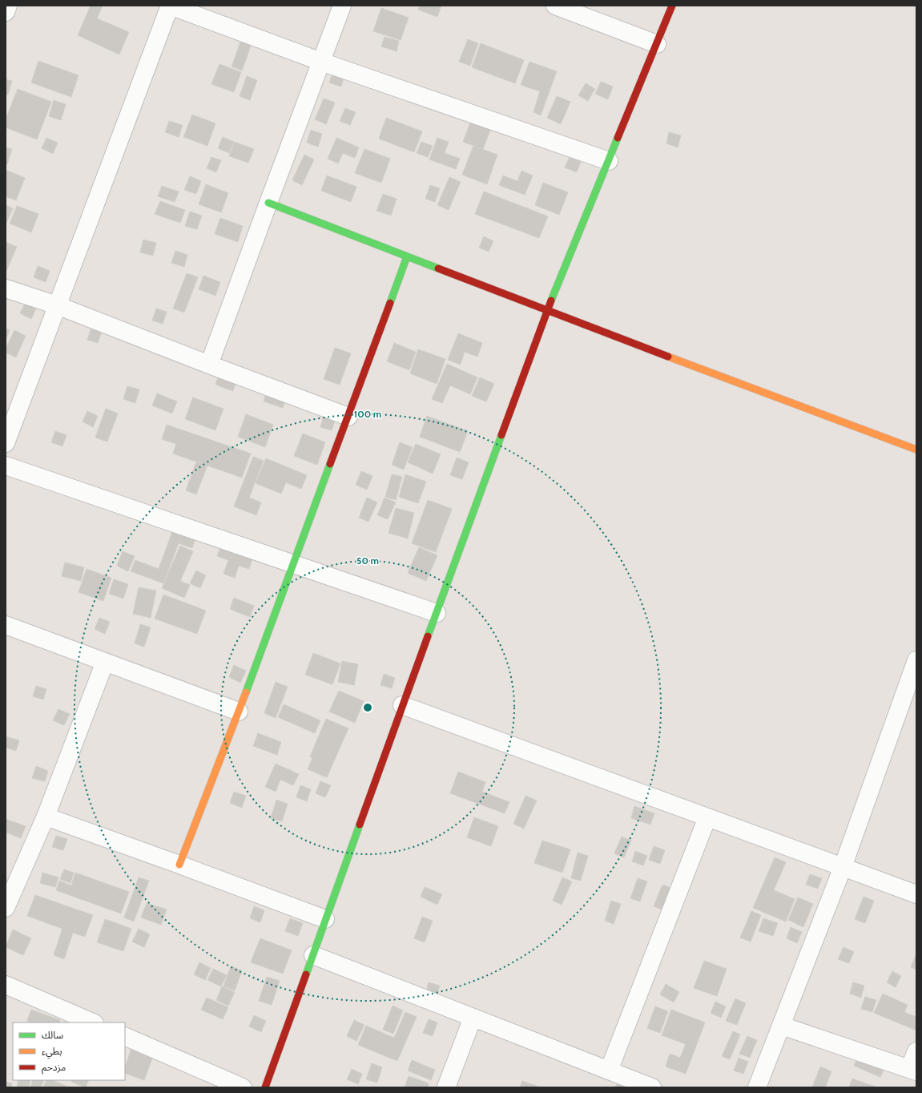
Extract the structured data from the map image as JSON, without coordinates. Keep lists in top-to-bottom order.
{
  "legend": ["سالك", "بطيء", "مزدحم"],
  "rings": ["100 m", "50 m"]
}
